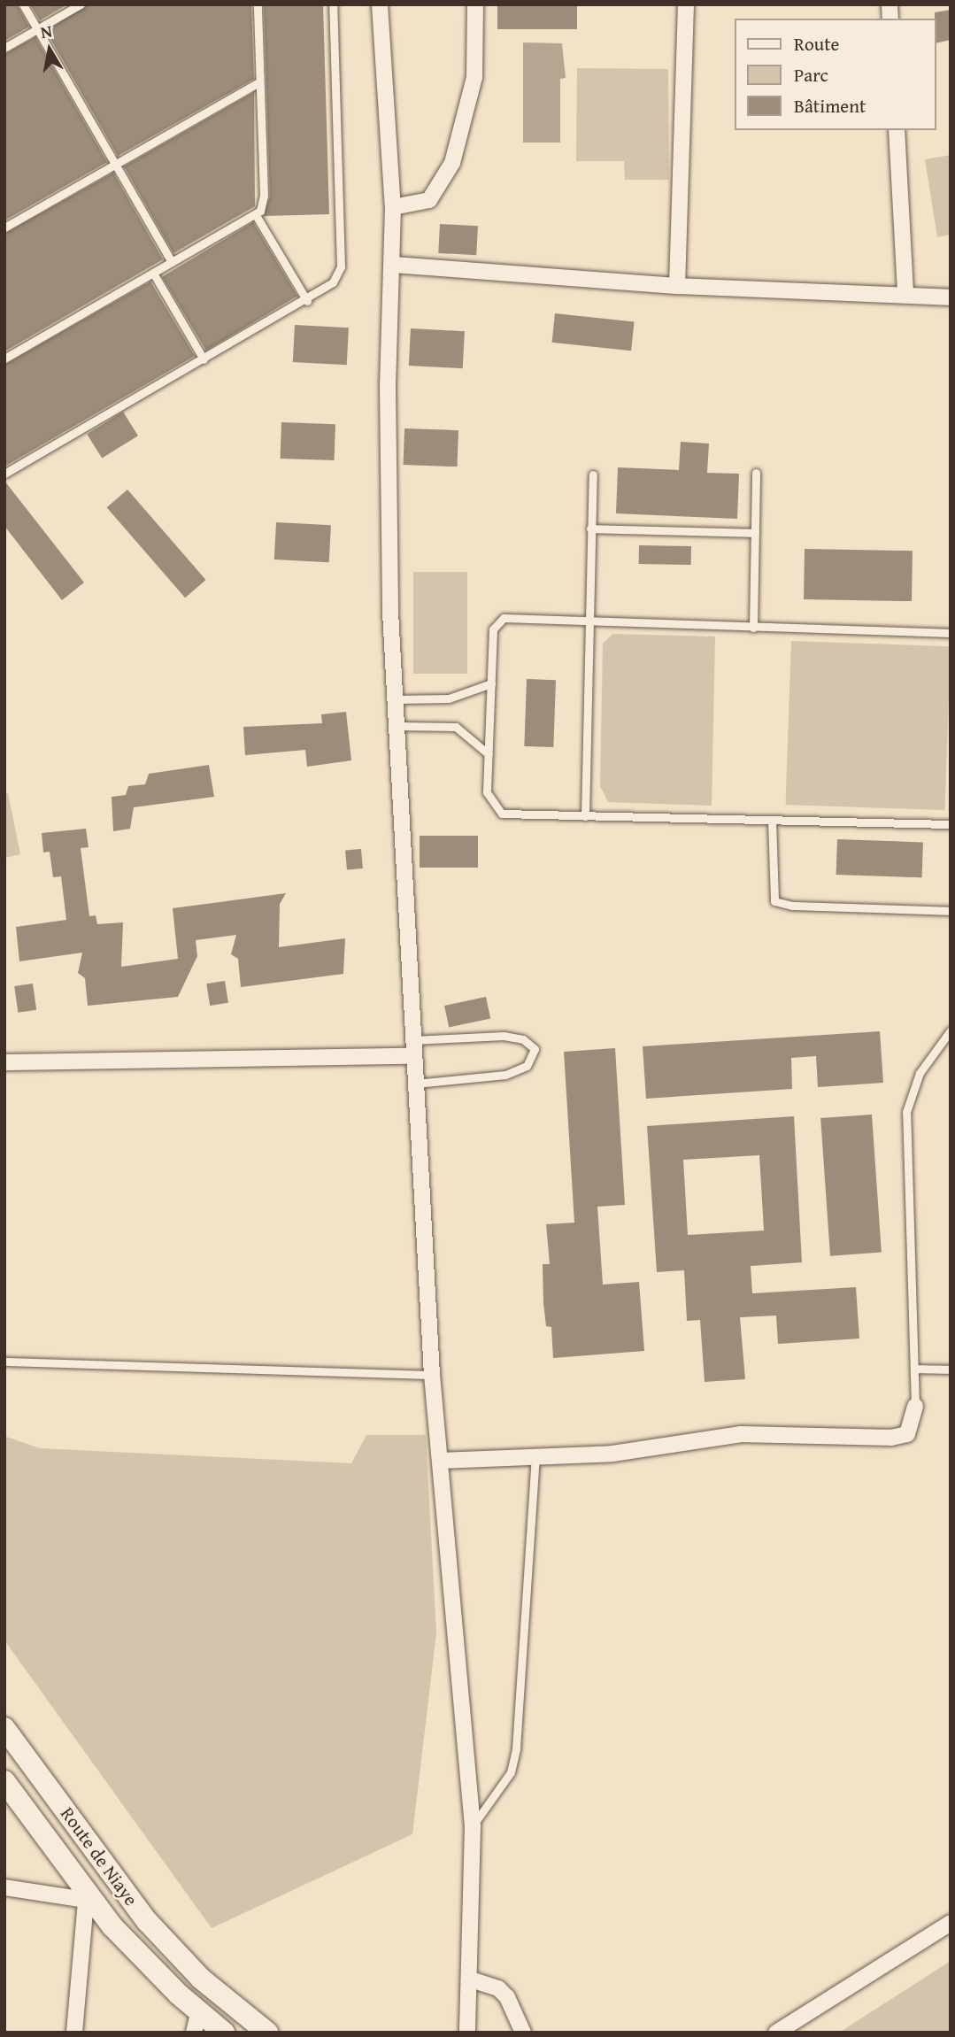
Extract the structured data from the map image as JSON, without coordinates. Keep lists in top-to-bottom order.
{
  "streets": {
    "main road": ["Route de Niaye"]
  },
  "legend": ["Route", "Parc", "Bâtiment"],
  "north": "top"
}
